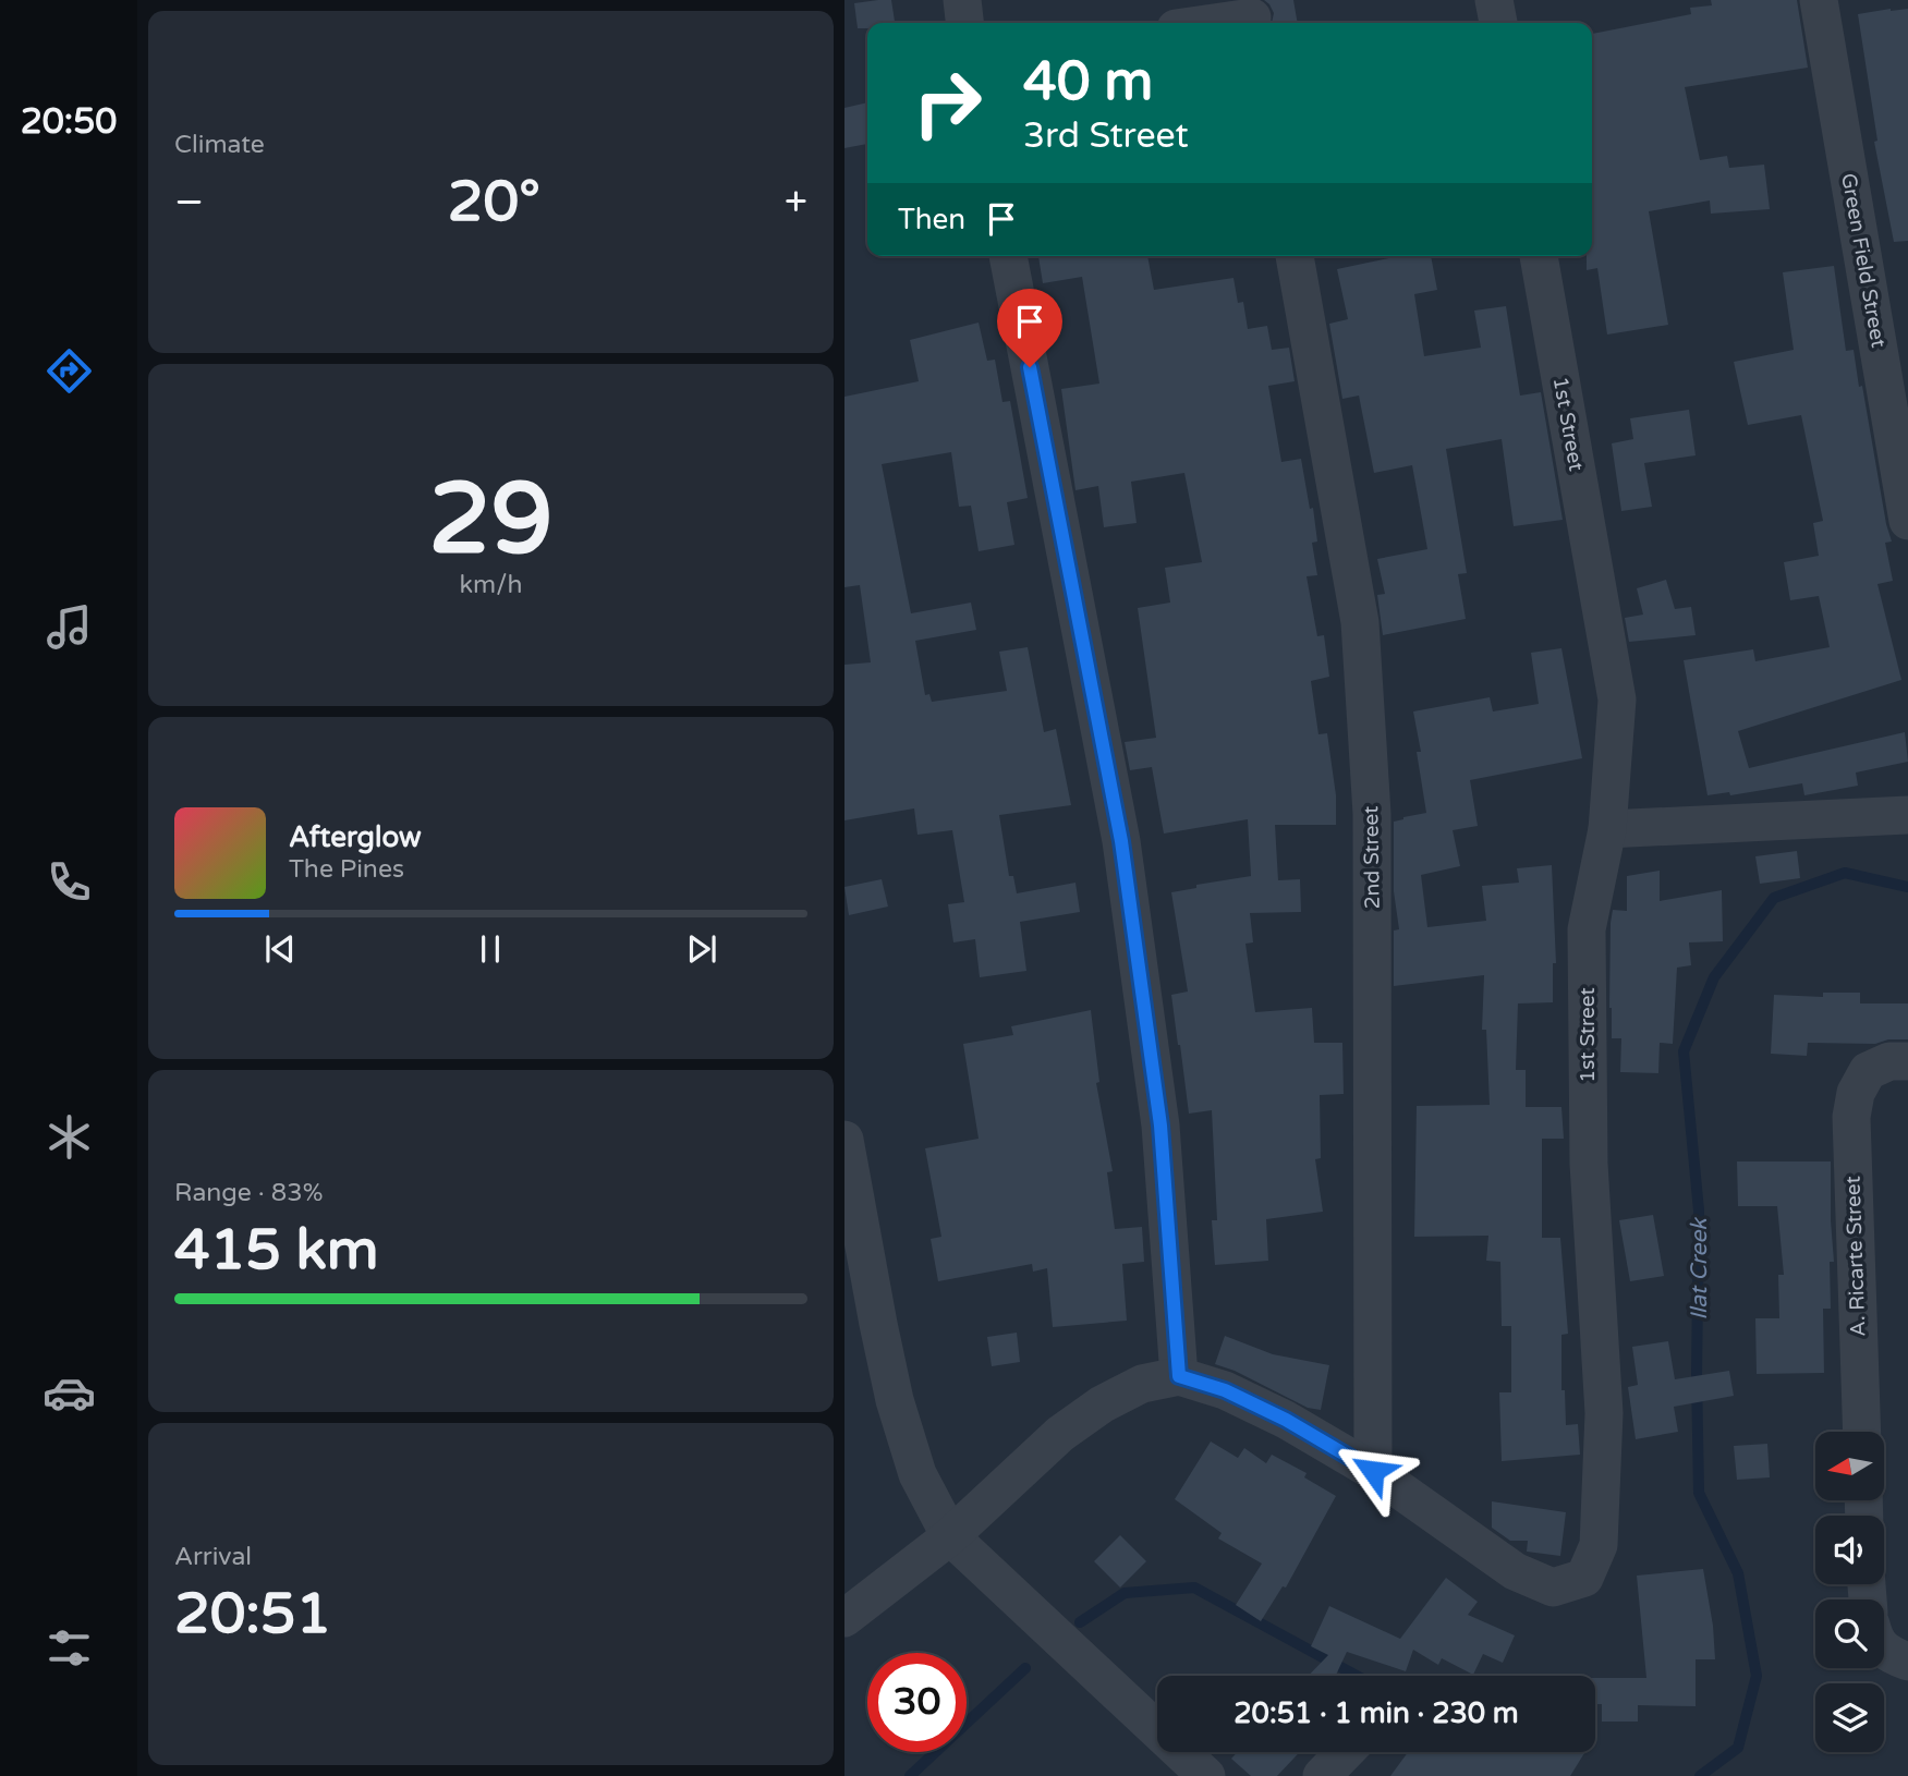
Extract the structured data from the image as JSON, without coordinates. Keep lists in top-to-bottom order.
{
  "streets": {
    "street": [
      "Green Field Street",
      "1st Street",
      "2nd Street",
      "A. Ricarte Street"
    ]
  },
  "crossings": [
    ["1st Street", "2nd Street"]
  ],
  "water": ["Ilat Creek"],
  "north": "left",
  "page": {
    "tabs": "20:50",
    "tile": [
      "Climate",
      ["29", "km/h"],
      ["Range · 83%", "415 km"],
      ["Arrival", "20:51"]
    ],
    "turn": ["40 m", "3rd Street"],
    "heat": ["−", "20°", "+"],
    "then": "Then",
    "song": ["Afterglow", "The Pines"],
    "limit": "30",
    "trip": "20:51 · 1 min · 230 m"
  }
}
